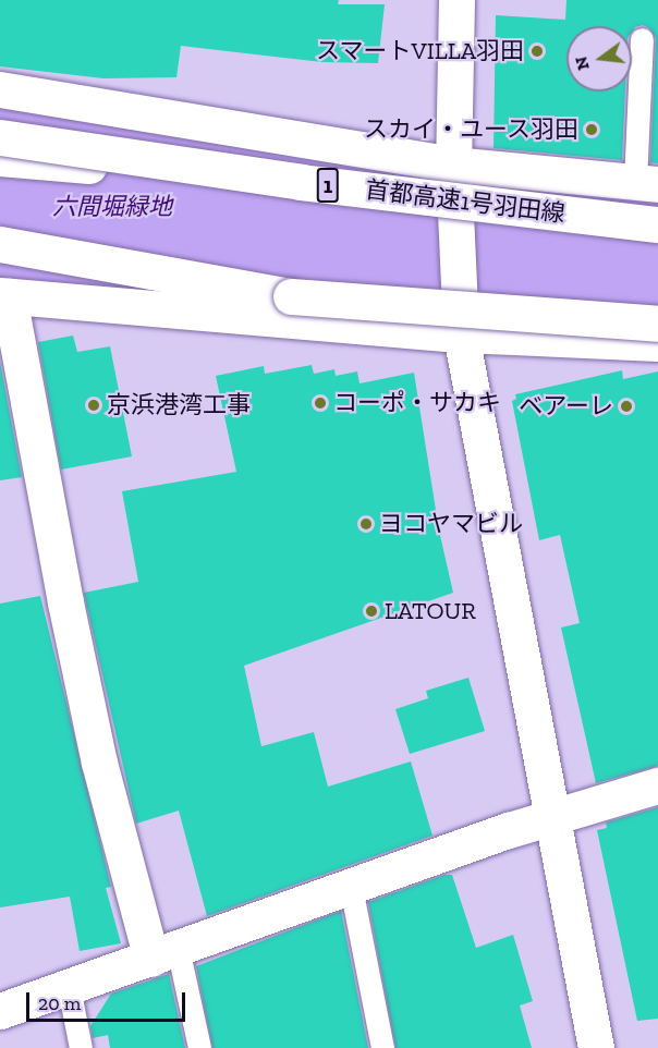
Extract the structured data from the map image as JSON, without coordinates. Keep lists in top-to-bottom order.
{
  "streets": {
    "main road": ["1", "首都高速1号羽田線"]
  },
  "parks": ["六間堀緑地"],
  "places": [
    "スマートVILLA羽田",
    "スカイ・ユース羽田",
    "コーポ・サカキ",
    "京浜港湾工事",
    "ベアーレ",
    "ヨコヤマビル",
    "LATOUR"
  ],
  "scale_bar": "20 m",
  "north": "left"
}
